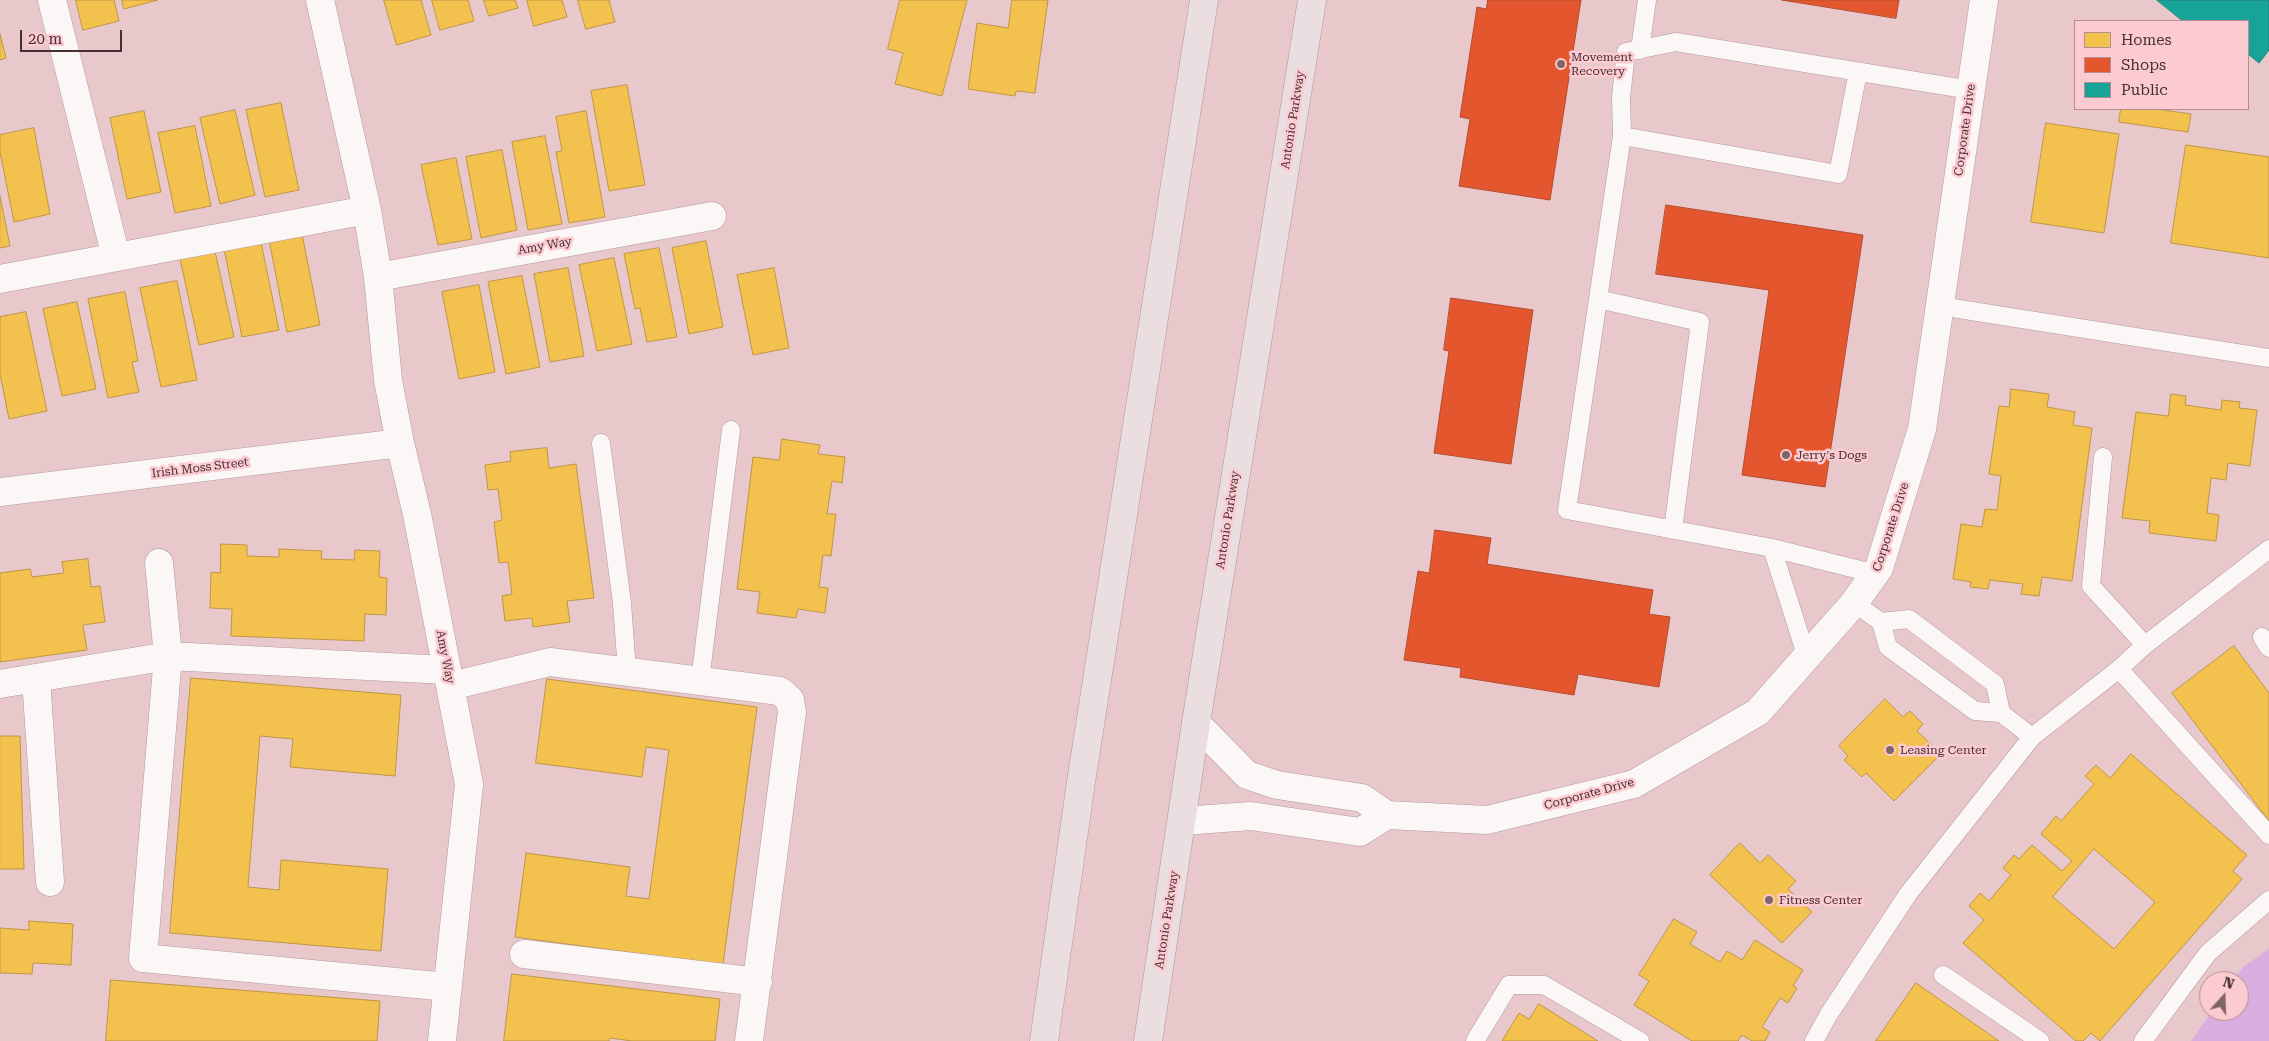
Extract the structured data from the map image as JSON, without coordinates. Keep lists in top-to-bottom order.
{
  "streets": {
    "main road": ["Antonio Parkway"],
    "street": ["Corporate Drive", "Amy Way", "Irish Moss Street"]
  },
  "crossings": [
    ["Amy Way", "Irish Moss Street"]
  ],
  "places": [
    "Movement Recovery",
    "Jerry's Dogs",
    "Leasing Center",
    "Fitness Center"
  ],
  "legend": ["Homes", "Shops", "Public"],
  "scale_bar": "20 m",
  "north": "top"
}
